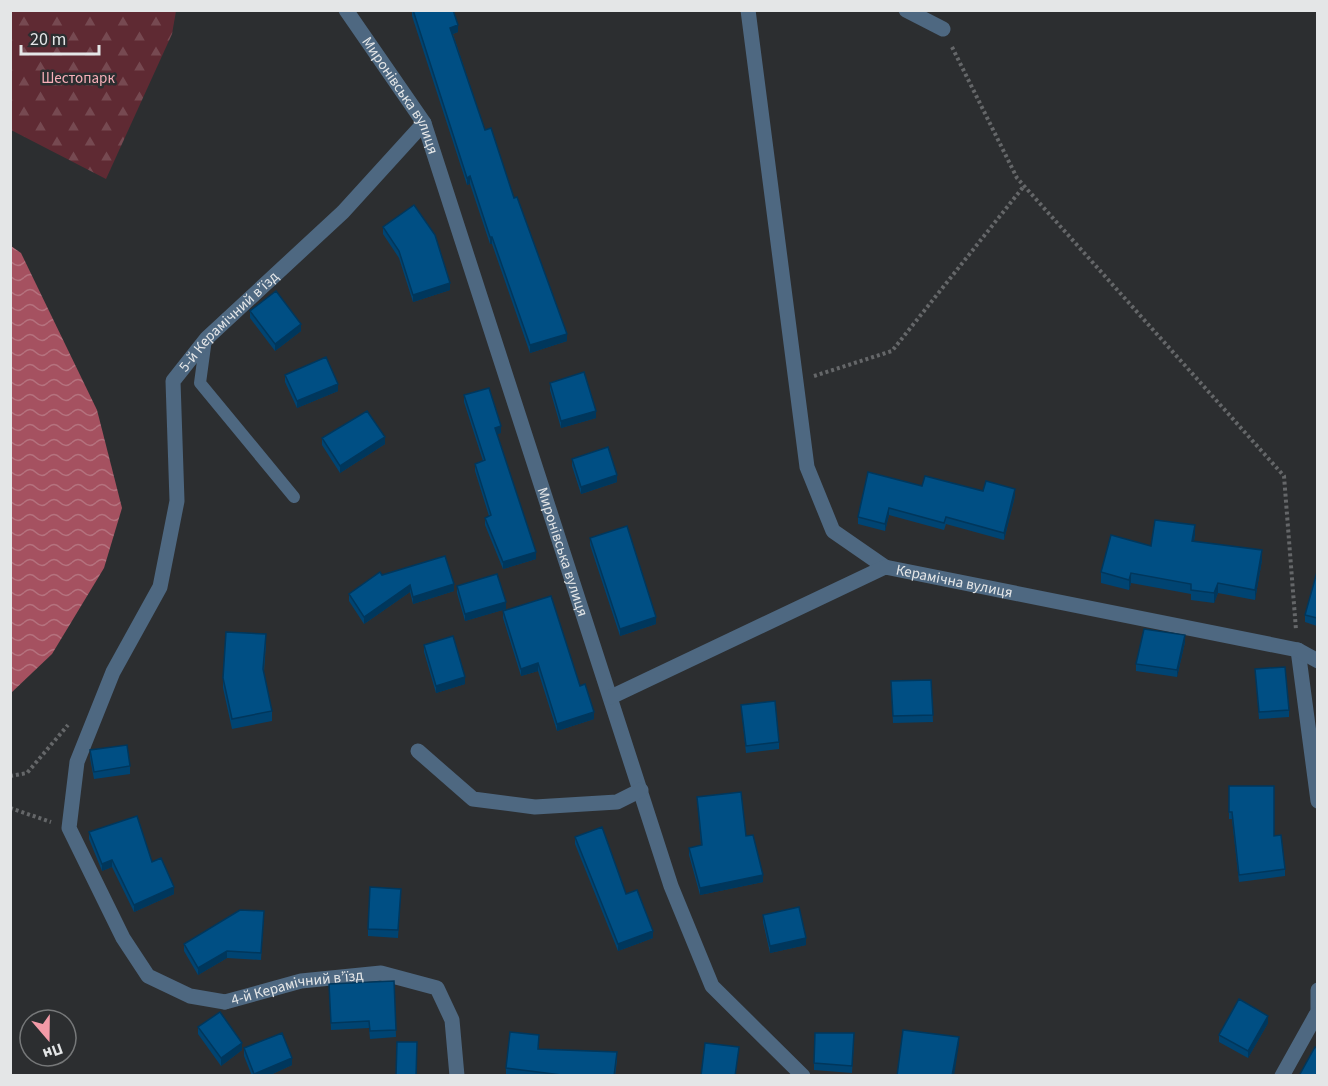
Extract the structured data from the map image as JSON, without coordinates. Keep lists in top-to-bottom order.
{
  "streets": {
    "street": [
      "Миронівська вулиця",
      "5-й Керамічний в’їзд",
      "Керамічна вулиця",
      "4-й Керамічний в’їзд"
    ]
  },
  "crossings": [
    ["Миронівська вулиця", "5-й Керамічний в’їзд"],
    ["Миронівська вулиця", "Керамічна вулиця"],
    ["5-й Керамічний в’їзд", "4-й Керамічний в’їзд"]
  ],
  "parks": ["Шестопарк"],
  "scale_bar": "20 m",
  "north": "bottom"
}
